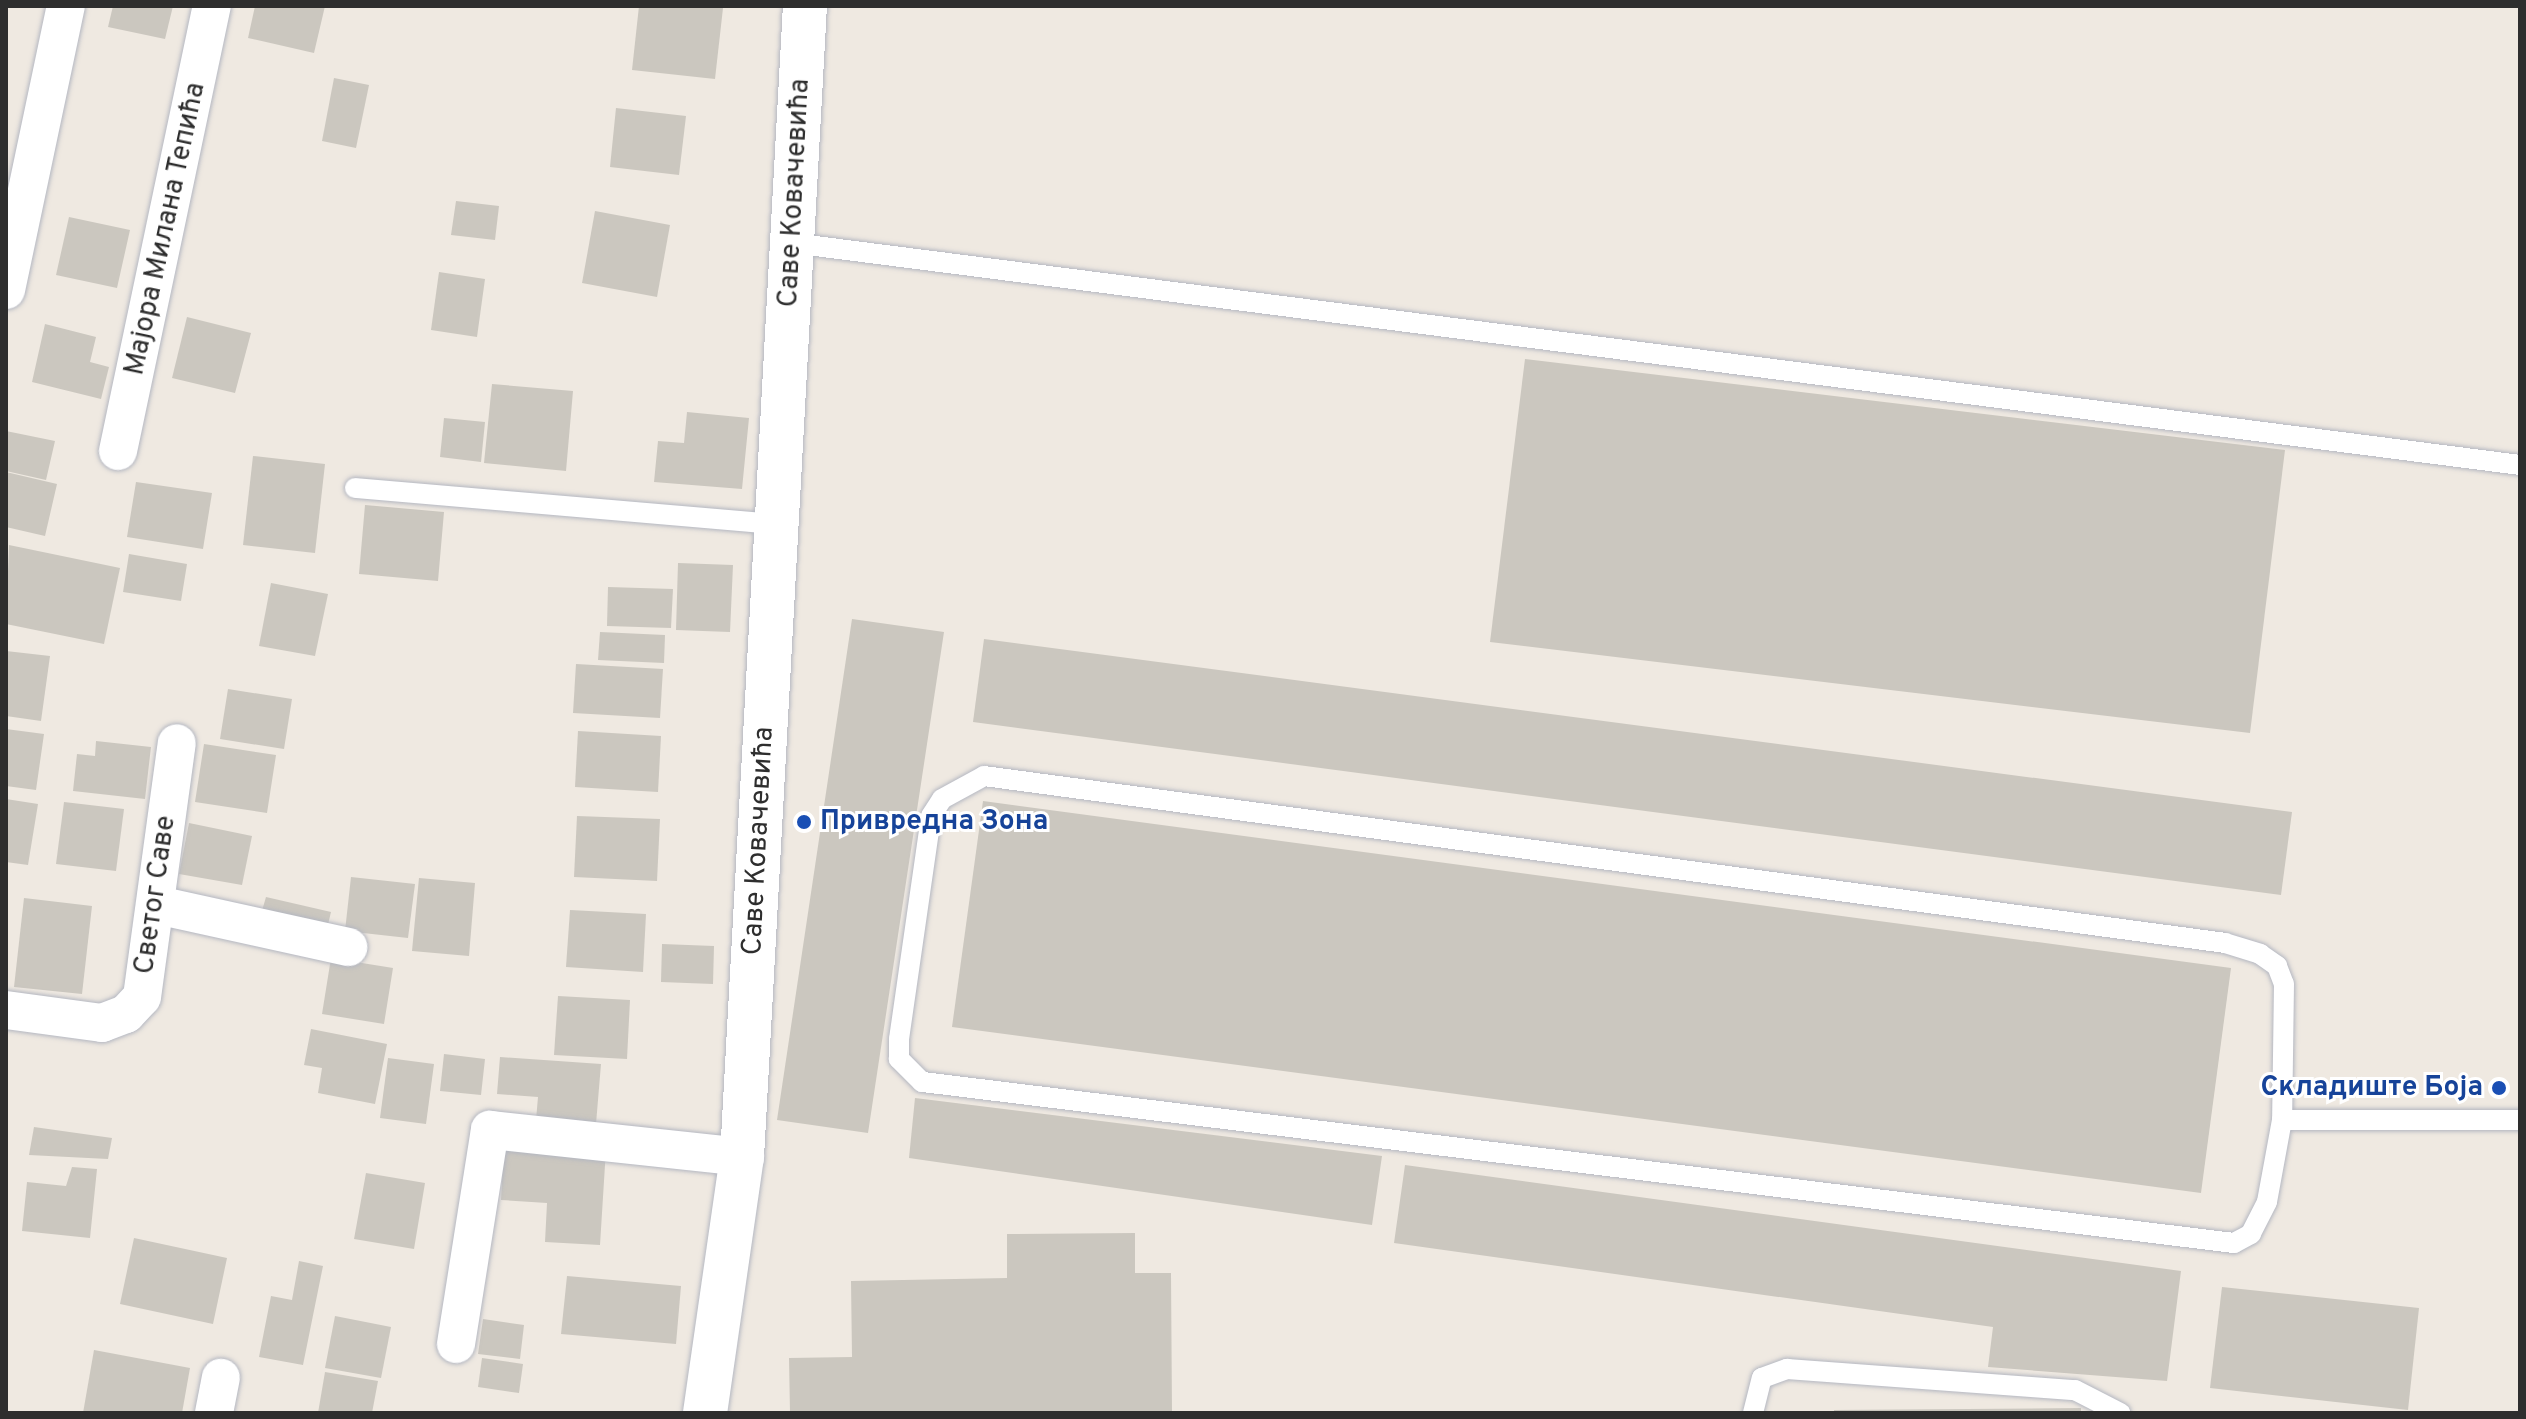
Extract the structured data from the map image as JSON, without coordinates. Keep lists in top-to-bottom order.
{
  "streets": {
    "street": ["Саве Ковачевића", "Мајора Милана Тепића", "Светог Саве"]
  },
  "places": ["Привредна Зона", "Складиште Боја"]
}
